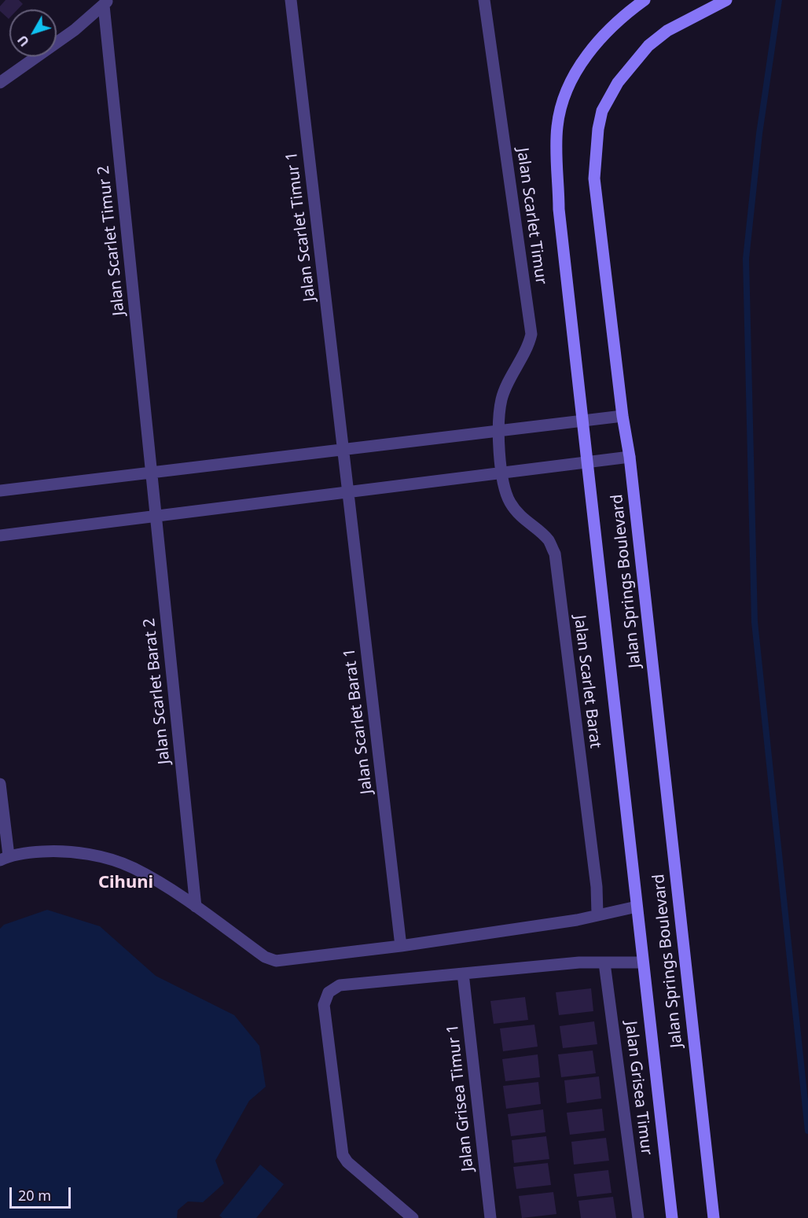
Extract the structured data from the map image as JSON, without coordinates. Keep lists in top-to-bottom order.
{
  "streets": {
    "main road": ["Jalan Springs Boulevard"],
    "street": [
      "Jalan Scarlet Timur",
      "Jalan Scarlet Timur 1",
      "Jalan Scarlet Timur 2",
      "Jalan Scarlet Barat",
      "Jalan Scarlet Barat 2",
      "Jalan Scarlet Barat 1",
      "Jalan Grisea Timur",
      "Jalan Grisea Timur 1"
    ]
  },
  "crossings": [
    ["Jalan Scarlet Timur", "Jalan Scarlet Barat"],
    ["Jalan Scarlet Timur 1", "Jalan Scarlet Barat 1"],
    ["Jalan Scarlet Timur 2", "Jalan Scarlet Barat 2"]
  ],
  "districts": ["Cihuni"],
  "scale_bar": "20 m",
  "north": "bottom left"
}
